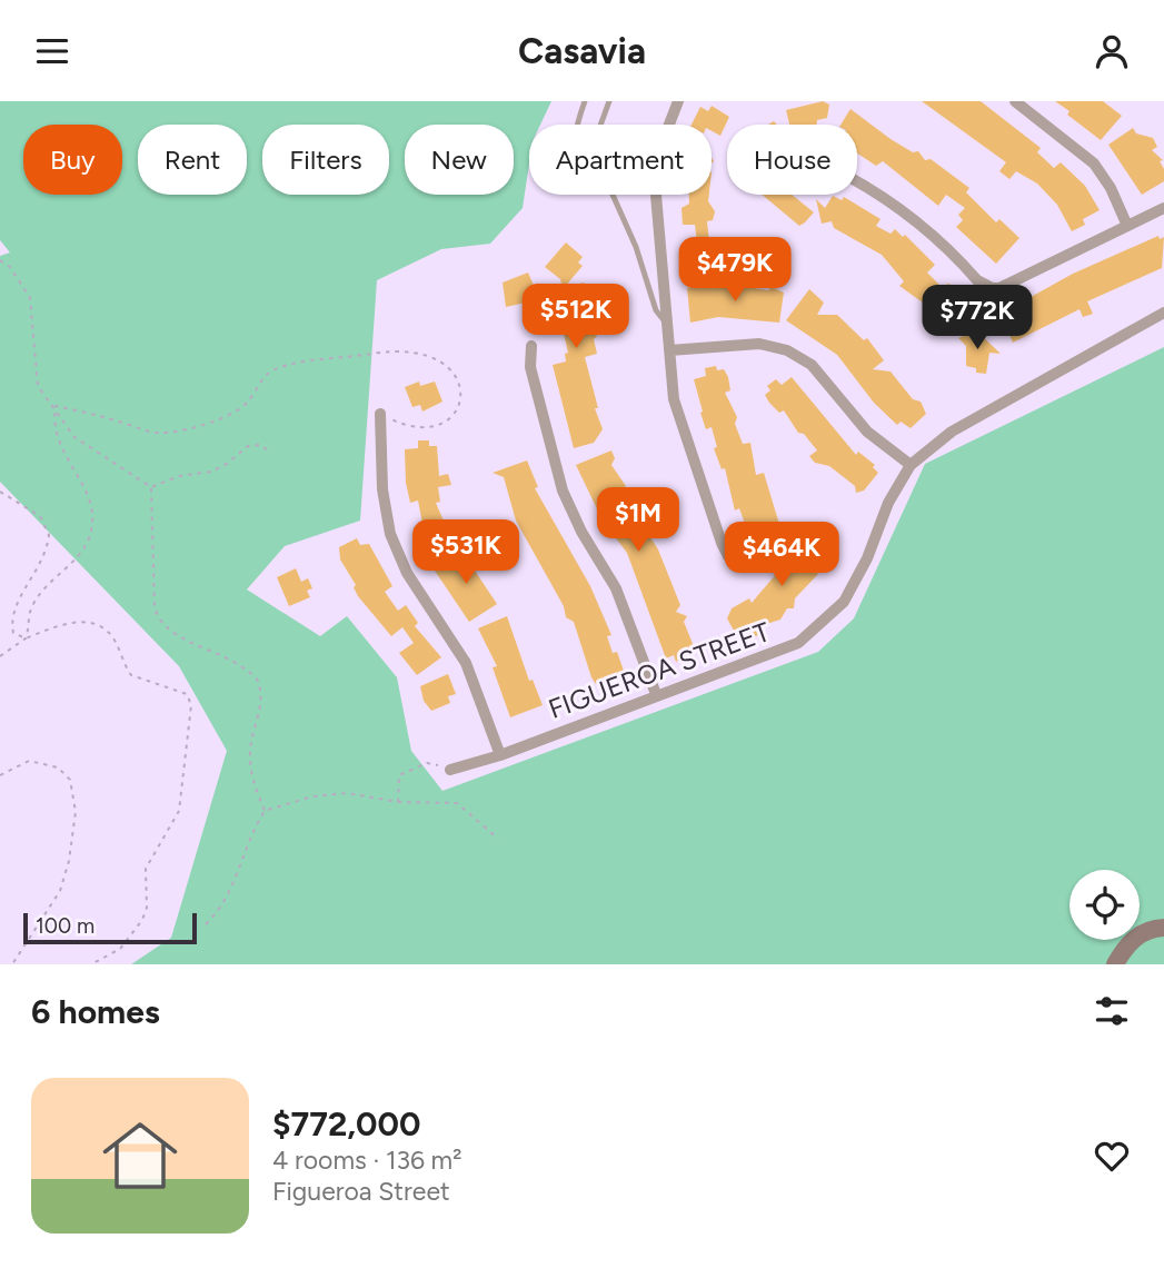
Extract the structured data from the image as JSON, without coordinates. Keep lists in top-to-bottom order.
{
  "streets": {
    "street": ["FIGUEROA STREET"]
  },
  "scale_bar": "100 m",
  "page": {
    "header": "Casavia",
    "chip": [
      "Buy",
      "Rent",
      "Filters",
      "New",
      "Apartment",
      "House"
    ],
    "price": [
      "$479K",
      "$512K",
      "$772K",
      "$1M",
      "$531K",
      "$464K"
    ],
    "scale": "100 m",
    "heading": "6 homes",
    "list": [
      {
        "name": "$772,000",
        "note": "4 rooms · 136 m² · Figueroa Street"
      }
    ]
  }
}
